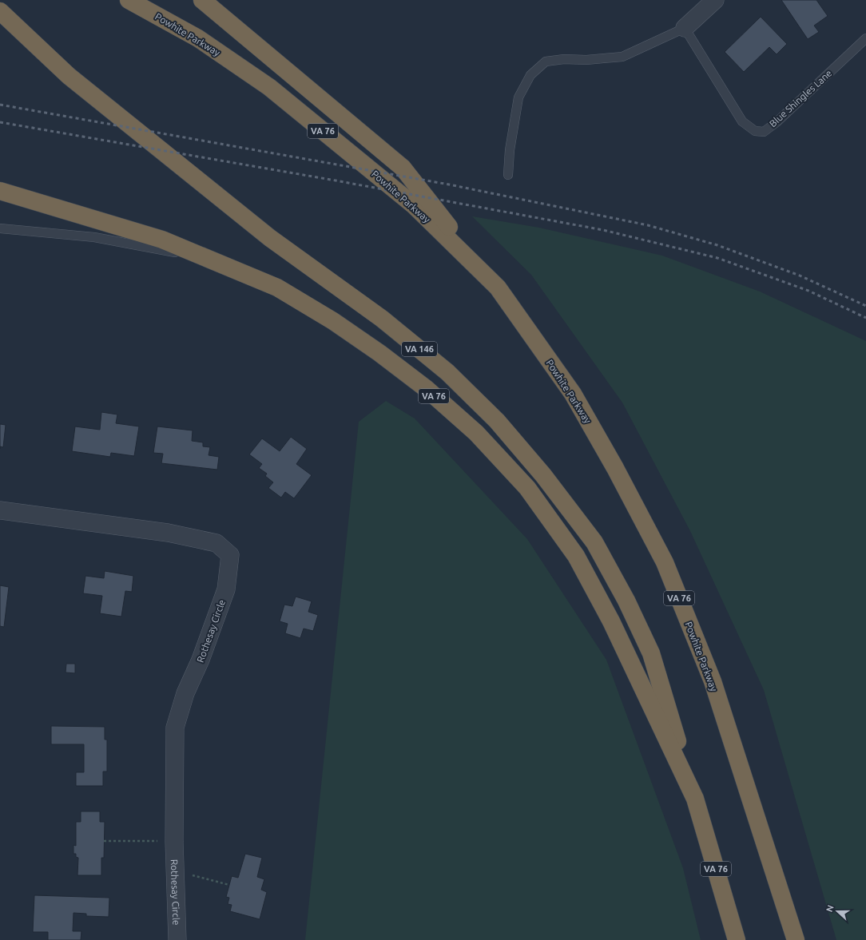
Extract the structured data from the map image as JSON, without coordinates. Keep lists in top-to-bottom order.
{
  "streets": {
    "highway": ["Powhite Parkway", "VA 76", "VA 146"],
    "street": ["Rothesay Circle"],
    "lane": ["Blue Shingles Lane"]
  },
  "crossings": [
    ["VA 76", "VA 146"]
  ],
  "north": "left"
}
